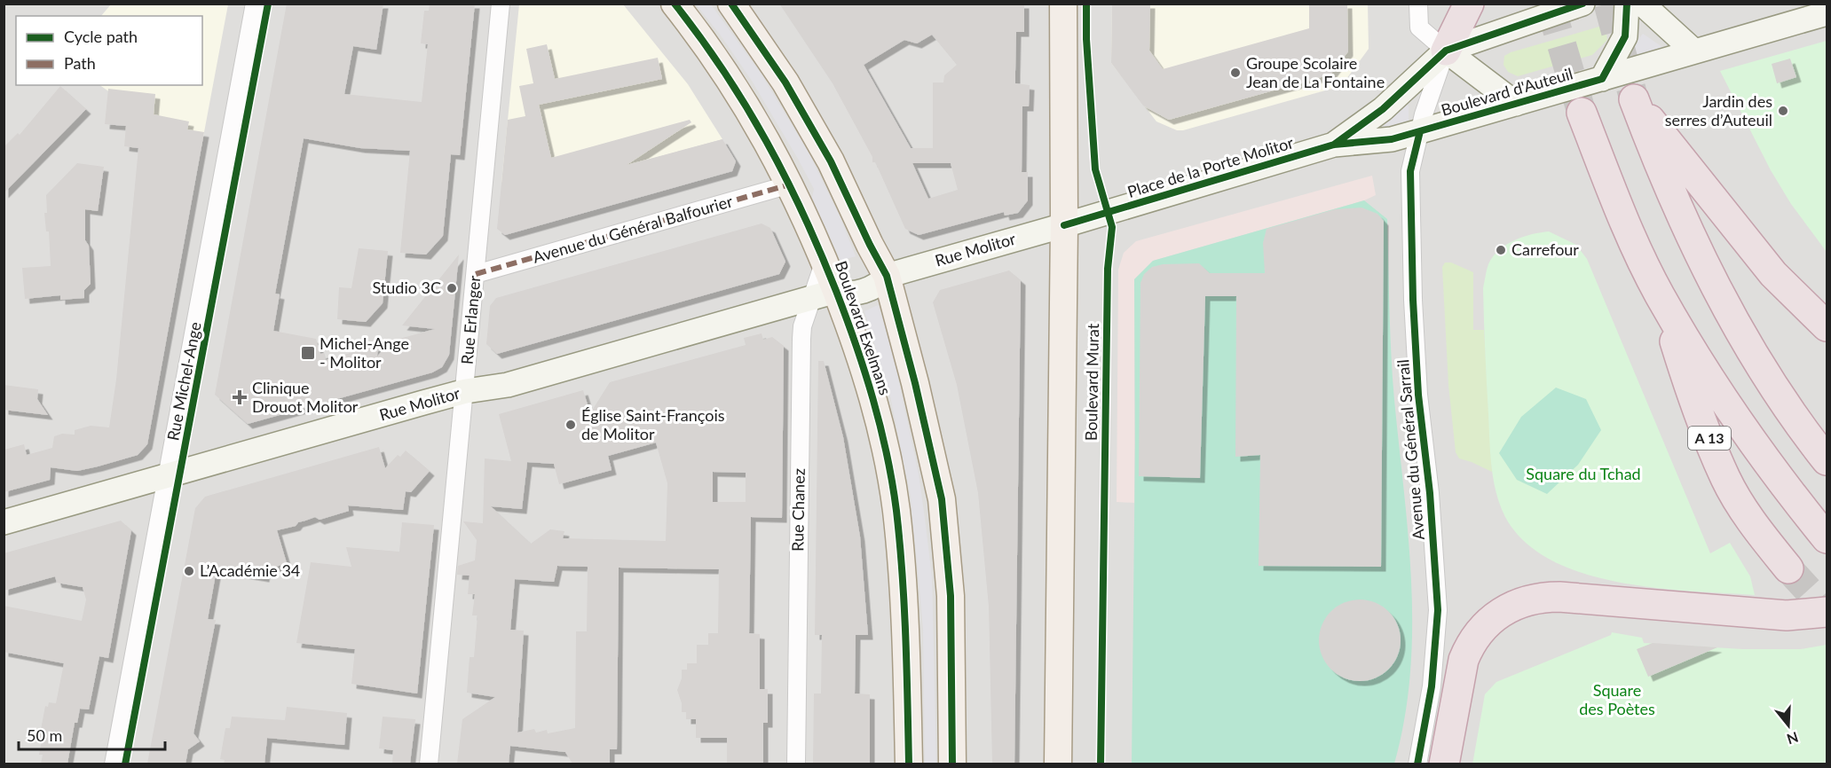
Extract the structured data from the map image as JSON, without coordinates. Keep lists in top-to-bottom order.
{
  "streets": {
    "highway": ["A 13"],
    "main road": ["Boulevard Exelmans", "Boulevard Murat"],
    "street": [
      "Boulevard d'Auteuil",
      "Place de la Porte Molitor",
      "Avenue du Général Balfourier",
      "Rue Molitor",
      "Rue Erlanger",
      "Rue Michel-Ange",
      "Avenue du Général Sarrail",
      "Rue Chanez"
    ]
  },
  "crossings": [
    ["Boulevard d'Auteuil", "Place de la Porte Molitor"],
    ["Boulevard d'Auteuil", "Avenue du Général Sarrail"],
    ["Place de la Porte Molitor", "Rue Molitor"],
    ["Place de la Porte Molitor", "Boulevard Murat"],
    ["Place de la Porte Molitor", "Avenue du Général Sarrail"],
    ["Avenue du Général Balfourier", "Rue Erlanger"],
    ["Avenue du Général Balfourier", "Boulevard Exelmans"],
    ["Rue Molitor", "Rue Erlanger"],
    ["Rue Molitor", "Boulevard Exelmans"],
    ["Rue Molitor", "Rue Michel-Ange"],
    ["Rue Molitor", "Boulevard Murat"],
    ["Rue Molitor", "Rue Chanez"],
    ["Boulevard Exelmans", "Rue Chanez"]
  ],
  "parks": ["Square du Tchad", "Square des Poètes"],
  "places": {
    "other": [
      "Groupe Scolaire Jean de La Fontaine",
      "Jardin des serres d’Auteuil",
      "Carrefour",
      "Studio 3C",
      "Église Saint-François de Molitor",
      "L’Académie 34"
    ],
    "transit": ["Michel-Ange - Molitor"],
    "health": ["Clinique Drouot Molitor"]
  },
  "legend": ["Cycle path", "Path"],
  "scale_bar": "50 m",
  "north": "bottom"
}
